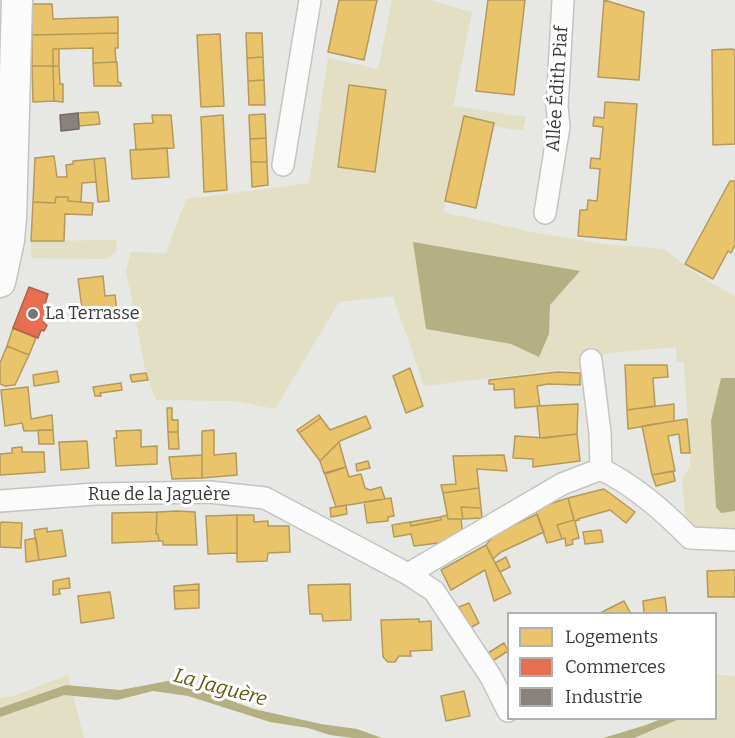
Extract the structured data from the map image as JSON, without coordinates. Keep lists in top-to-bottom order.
{
  "streets": {
    "street": ["Allée Édith Piaf", "Rue de la Jaguère"]
  },
  "water": ["La Jaguère"],
  "places": ["La Terrasse"],
  "legend": ["Logements", "Commerces", "Industrie"]
}
